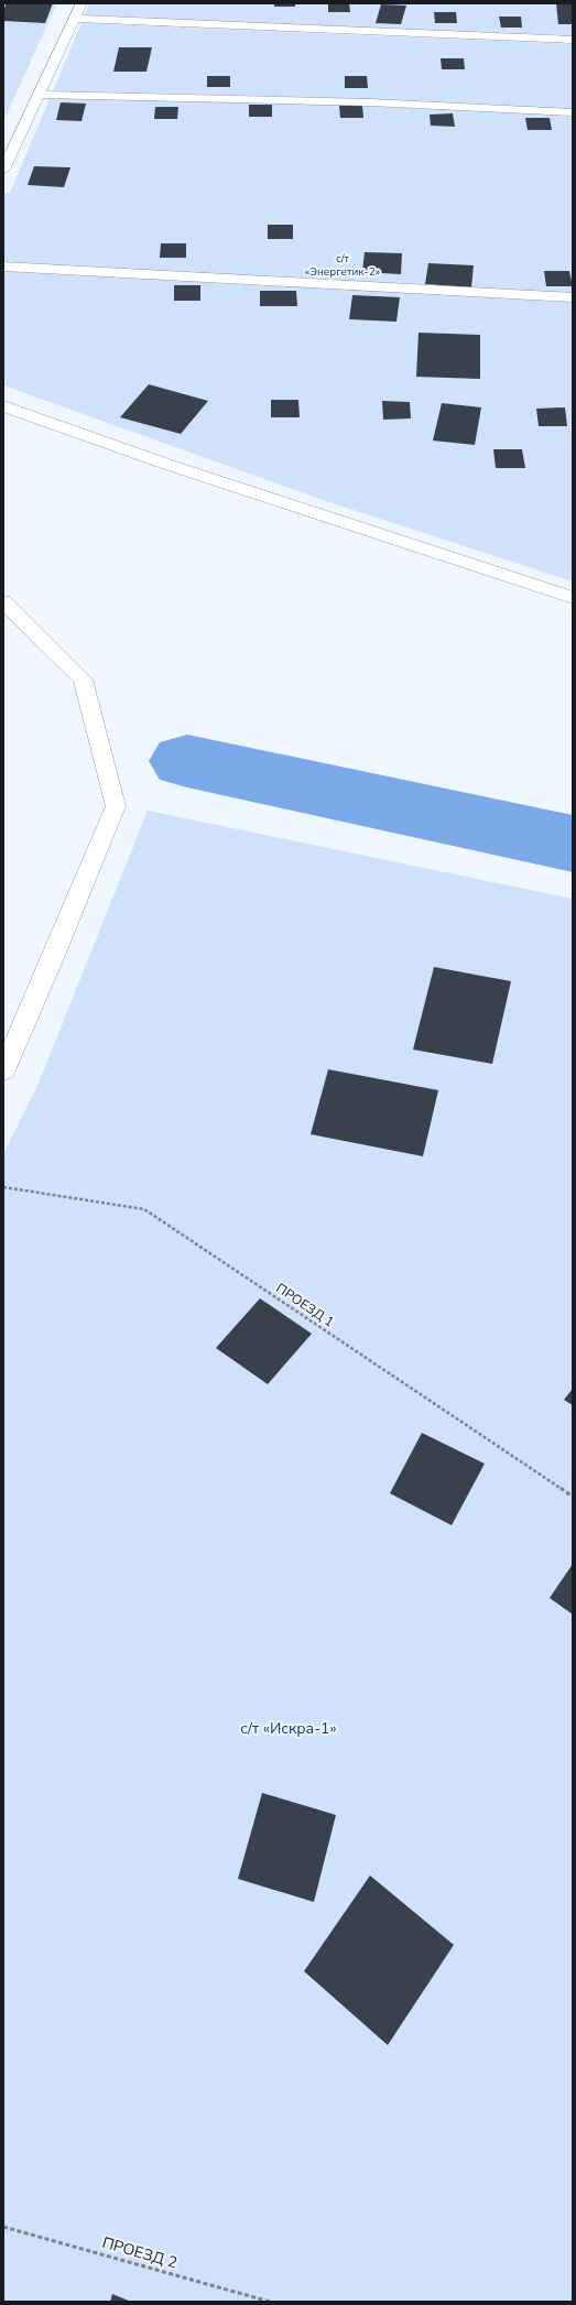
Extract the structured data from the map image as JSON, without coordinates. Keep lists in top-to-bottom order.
{
  "streets": {
    "path": ["ПРОЕЗД 1", "ПРОЕЗД 2"]
  },
  "parks": ["с/т «Энергетик-2»", "с/т «Искра-1»"]
}
